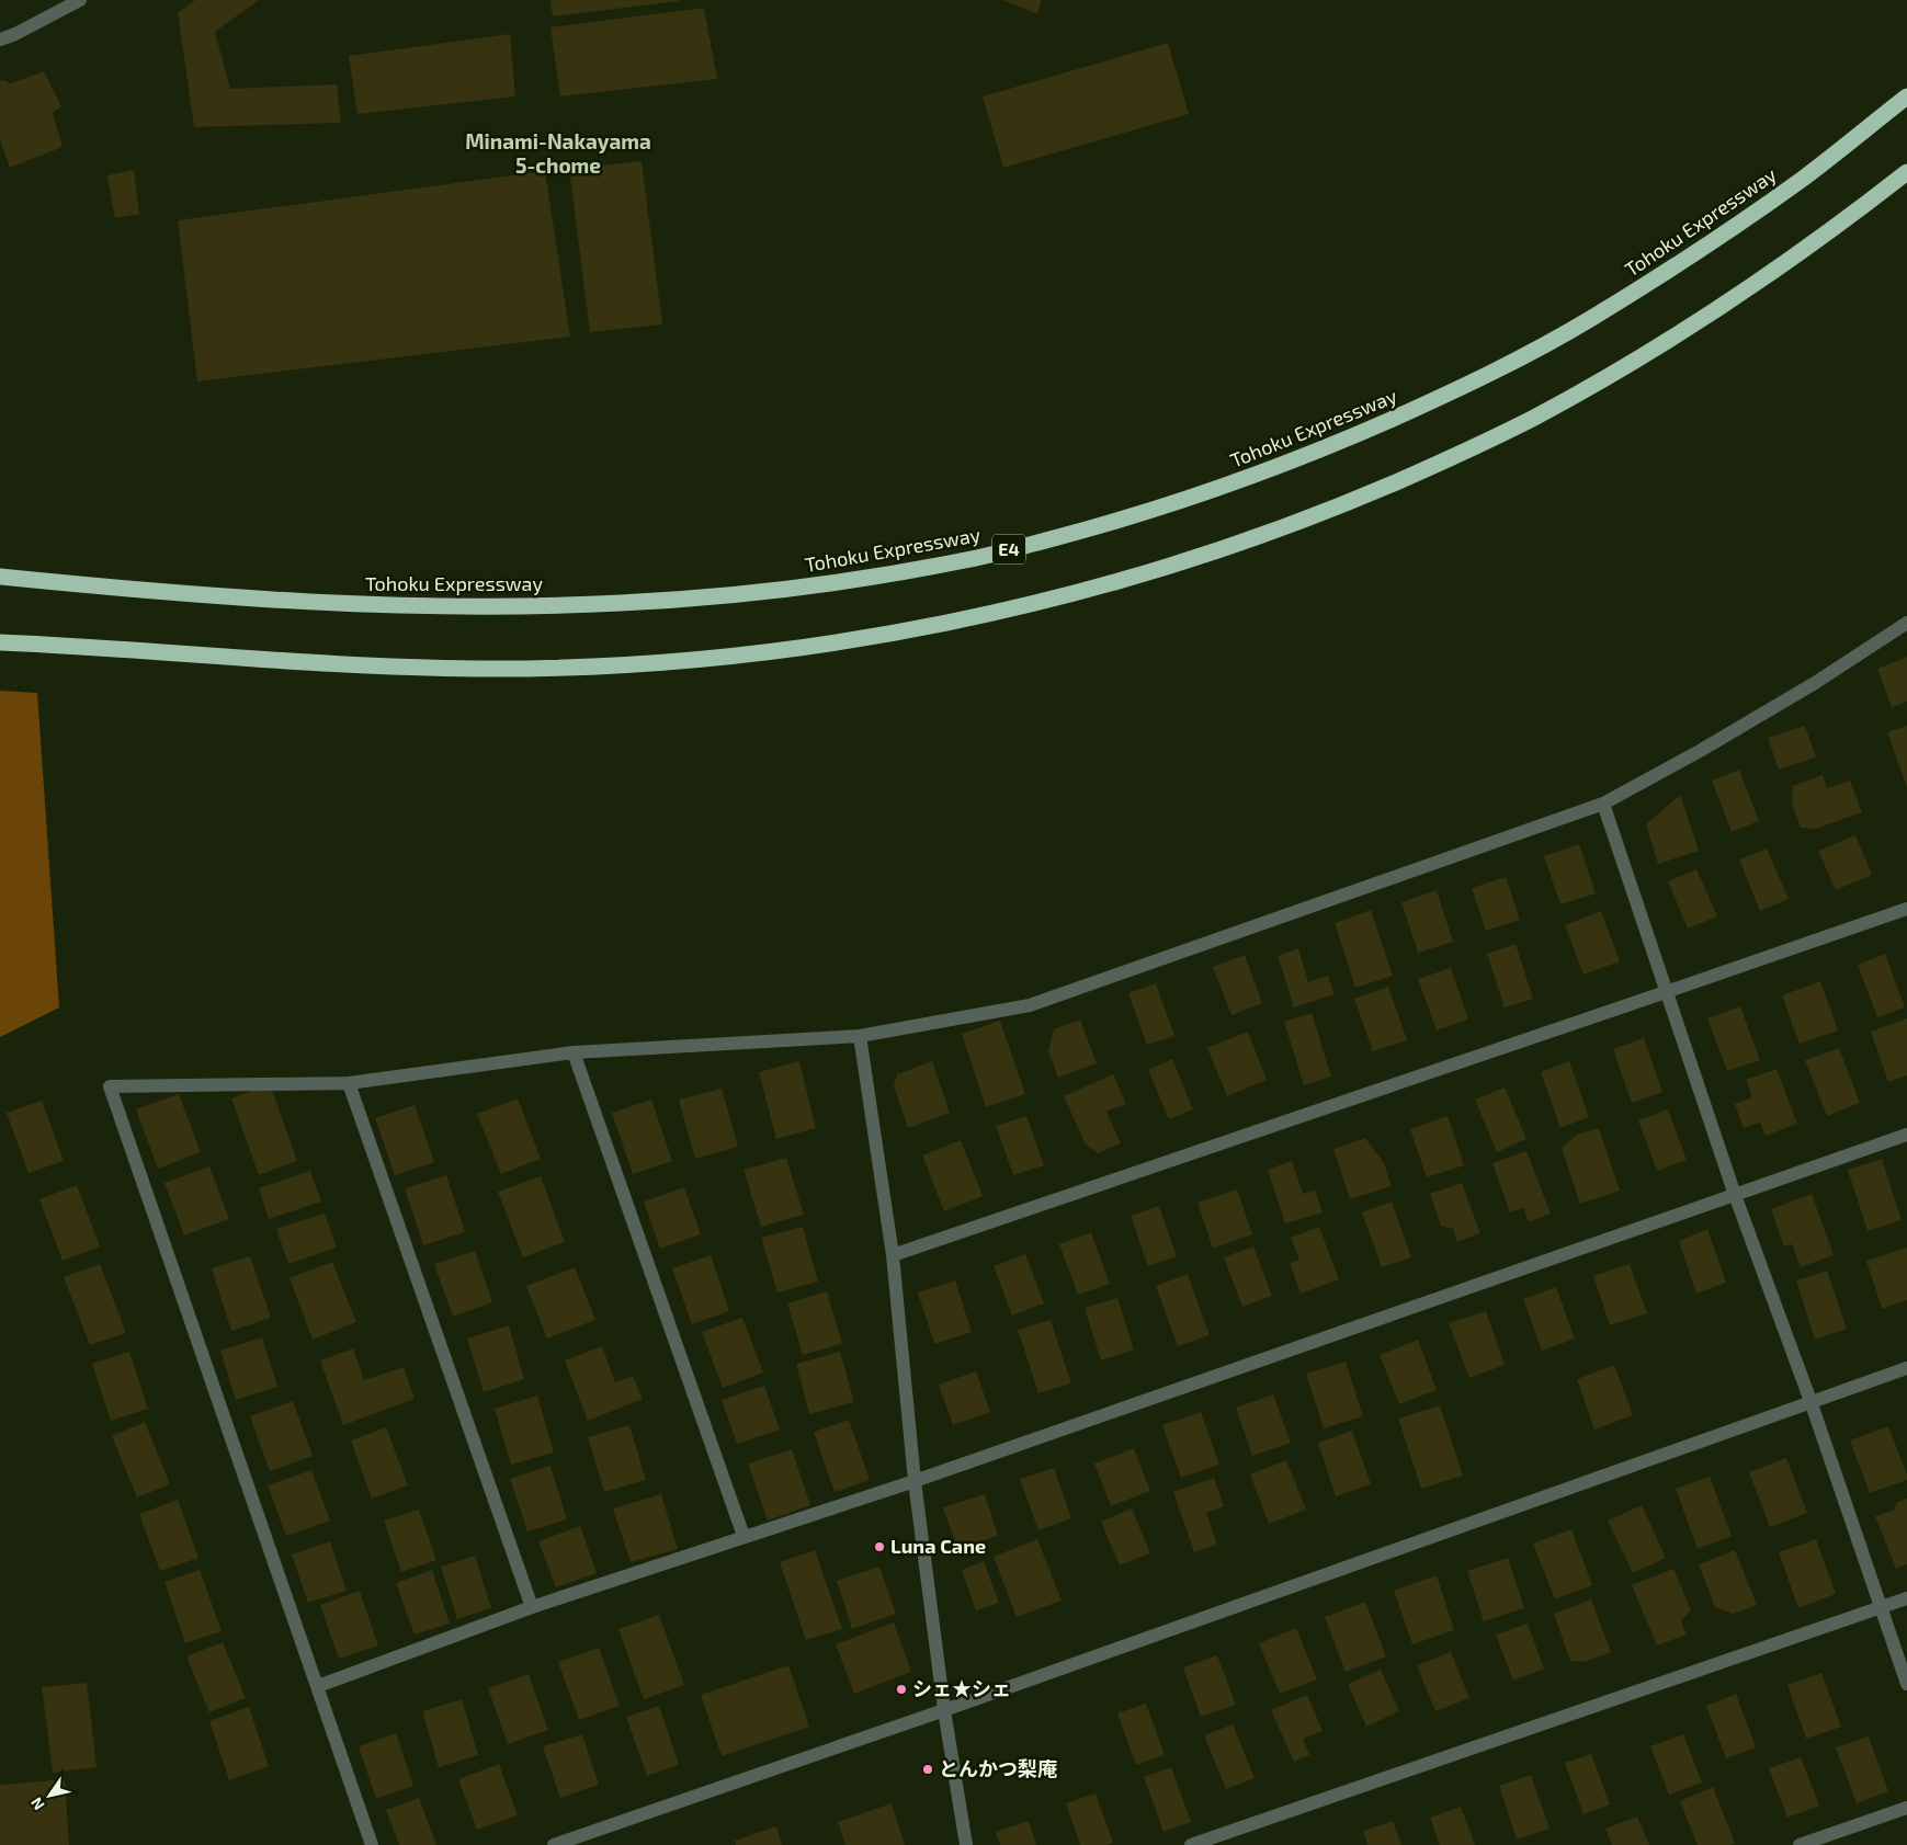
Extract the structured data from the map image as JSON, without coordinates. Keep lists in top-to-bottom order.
{
  "streets": {
    "highway": ["Tohoku Expressway", "E4"]
  },
  "districts": ["Minami-Nakayama 5-chome"],
  "places": ["Luna Cane", "シェ★シェ", "とんかつ梨庵"],
  "north": "bottom left"
}
